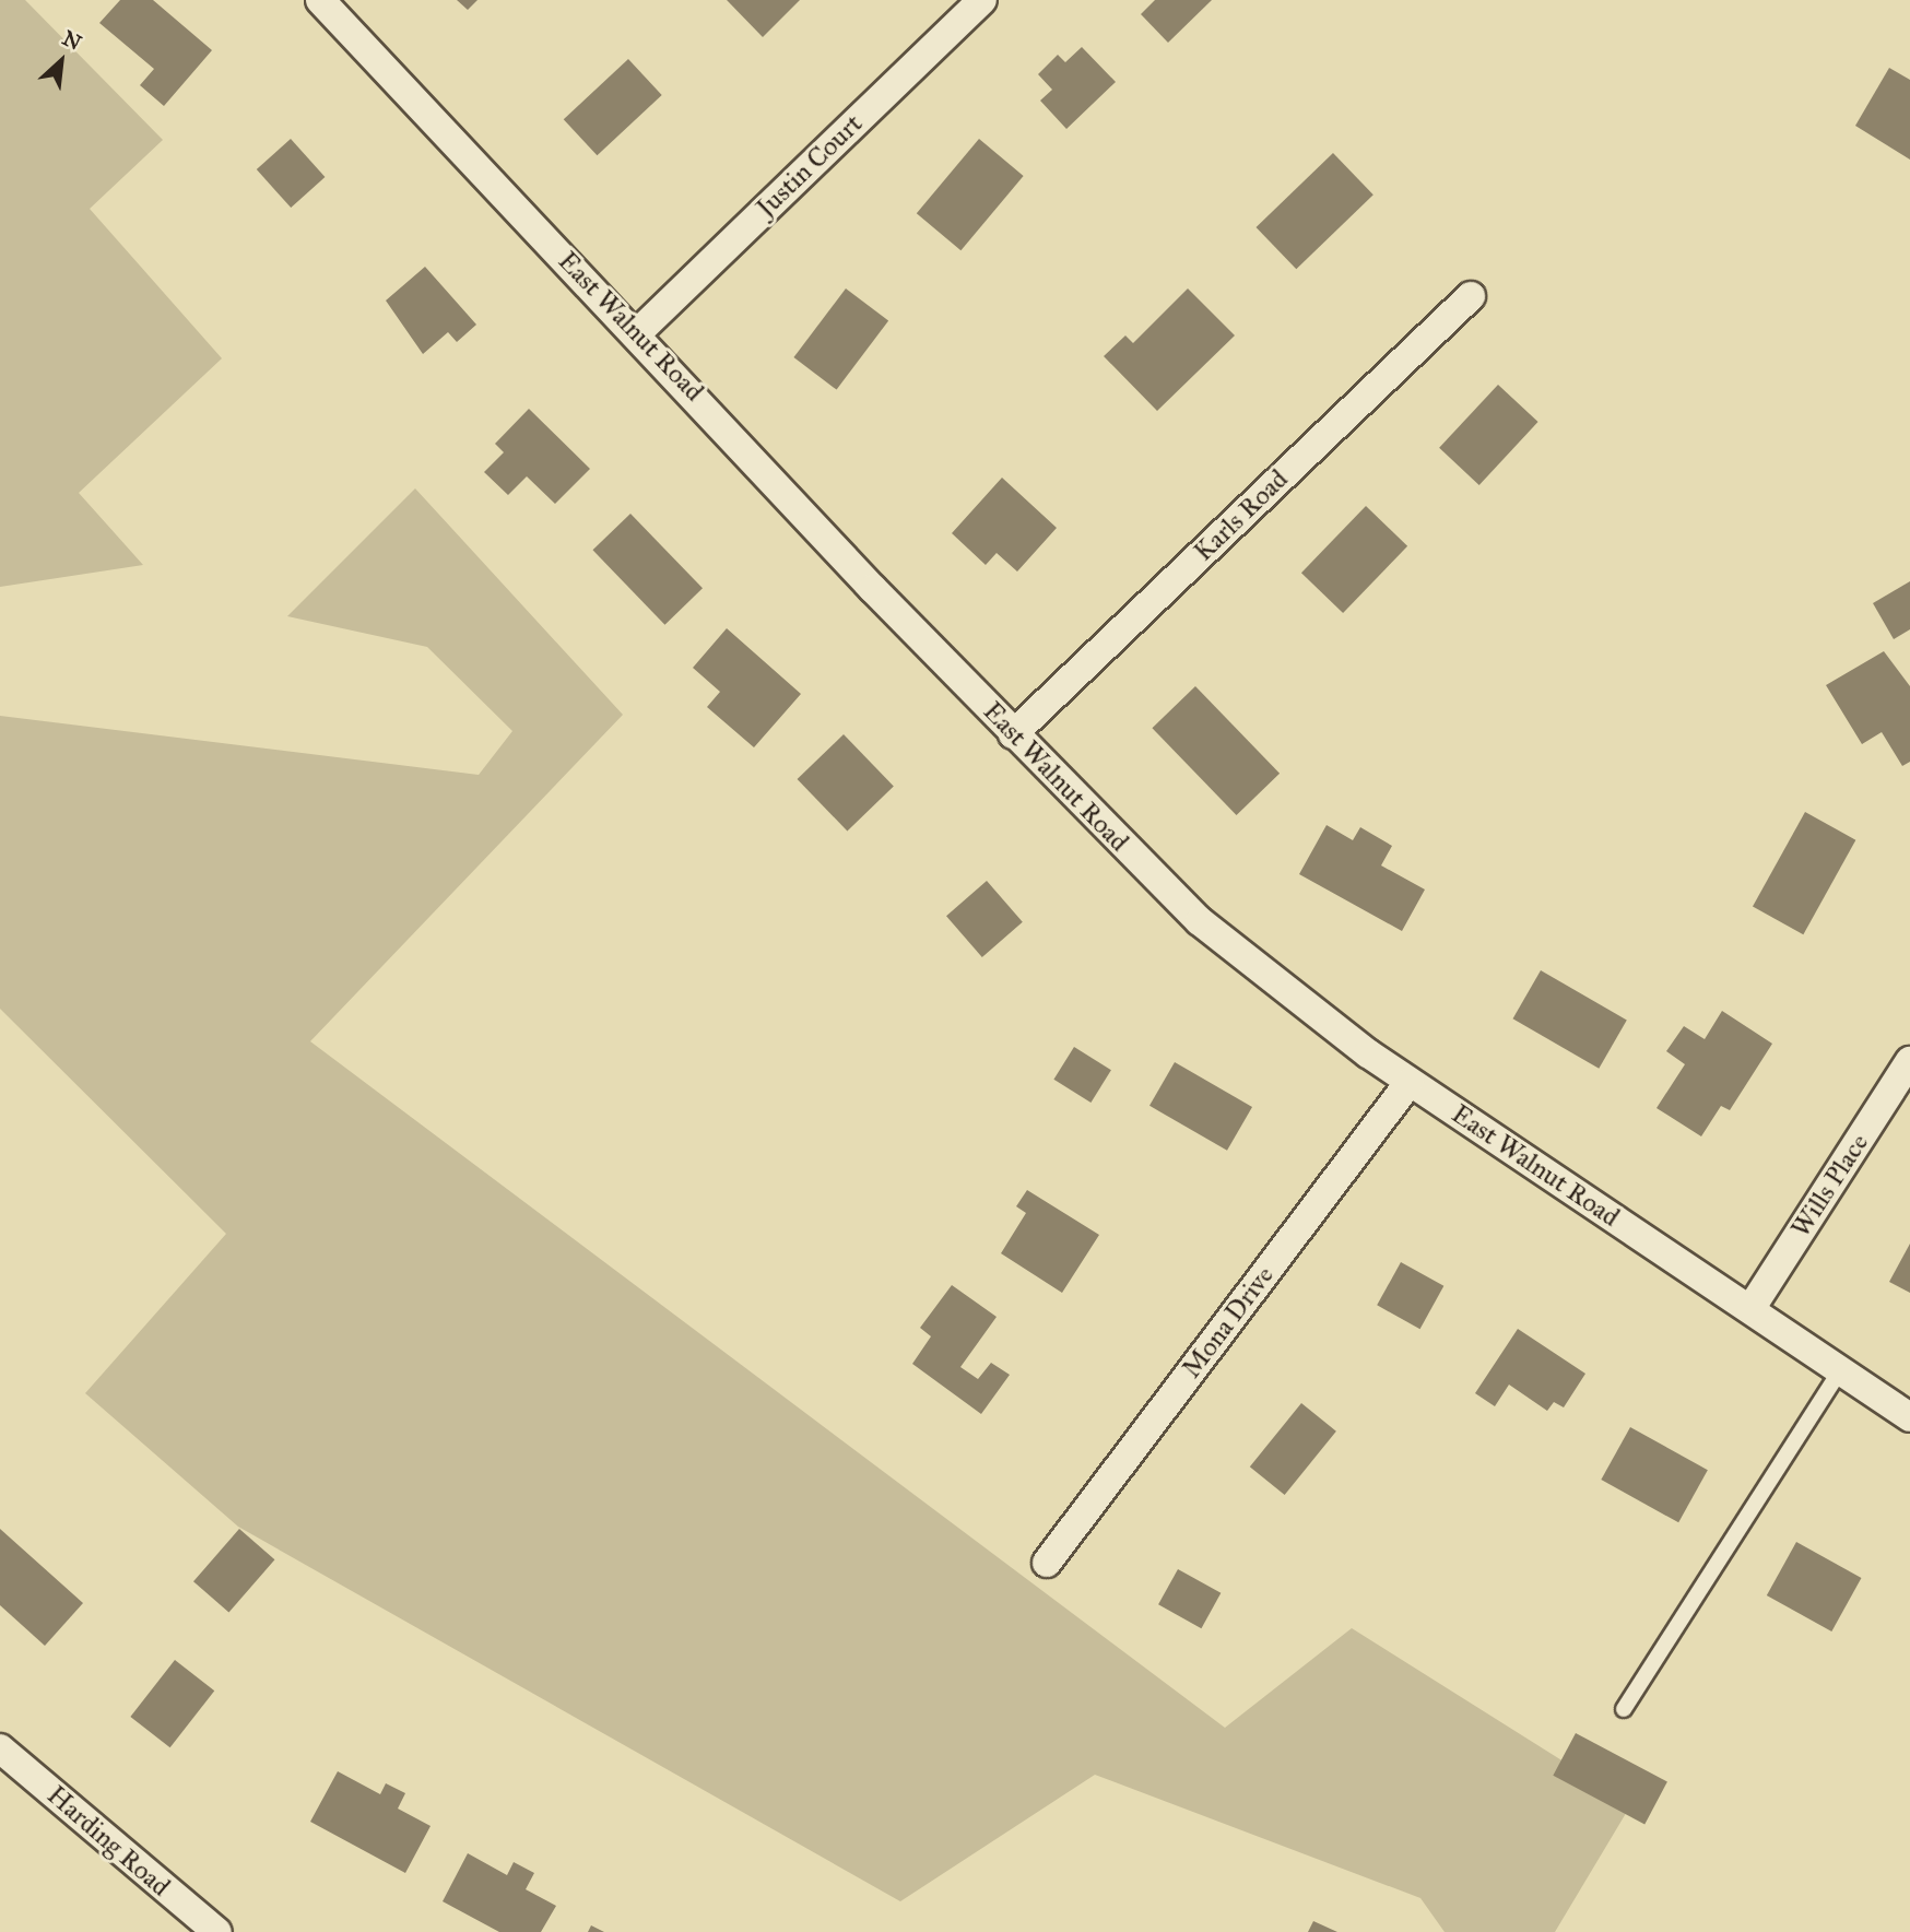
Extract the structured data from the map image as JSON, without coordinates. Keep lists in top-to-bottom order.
{
  "streets": {
    "street": [
      "Justin Court",
      "East Walnut Road",
      "Karls Road",
      "Wills Place",
      "Mona Drive",
      "Harding Road"
    ]
  },
  "crossings": [
    ["Justin Court", "East Walnut Road"],
    ["East Walnut Road", "Karls Road"],
    ["East Walnut Road", "Wills Place"],
    ["East Walnut Road", "Mona Drive"]
  ],
  "north": "top right"
}
